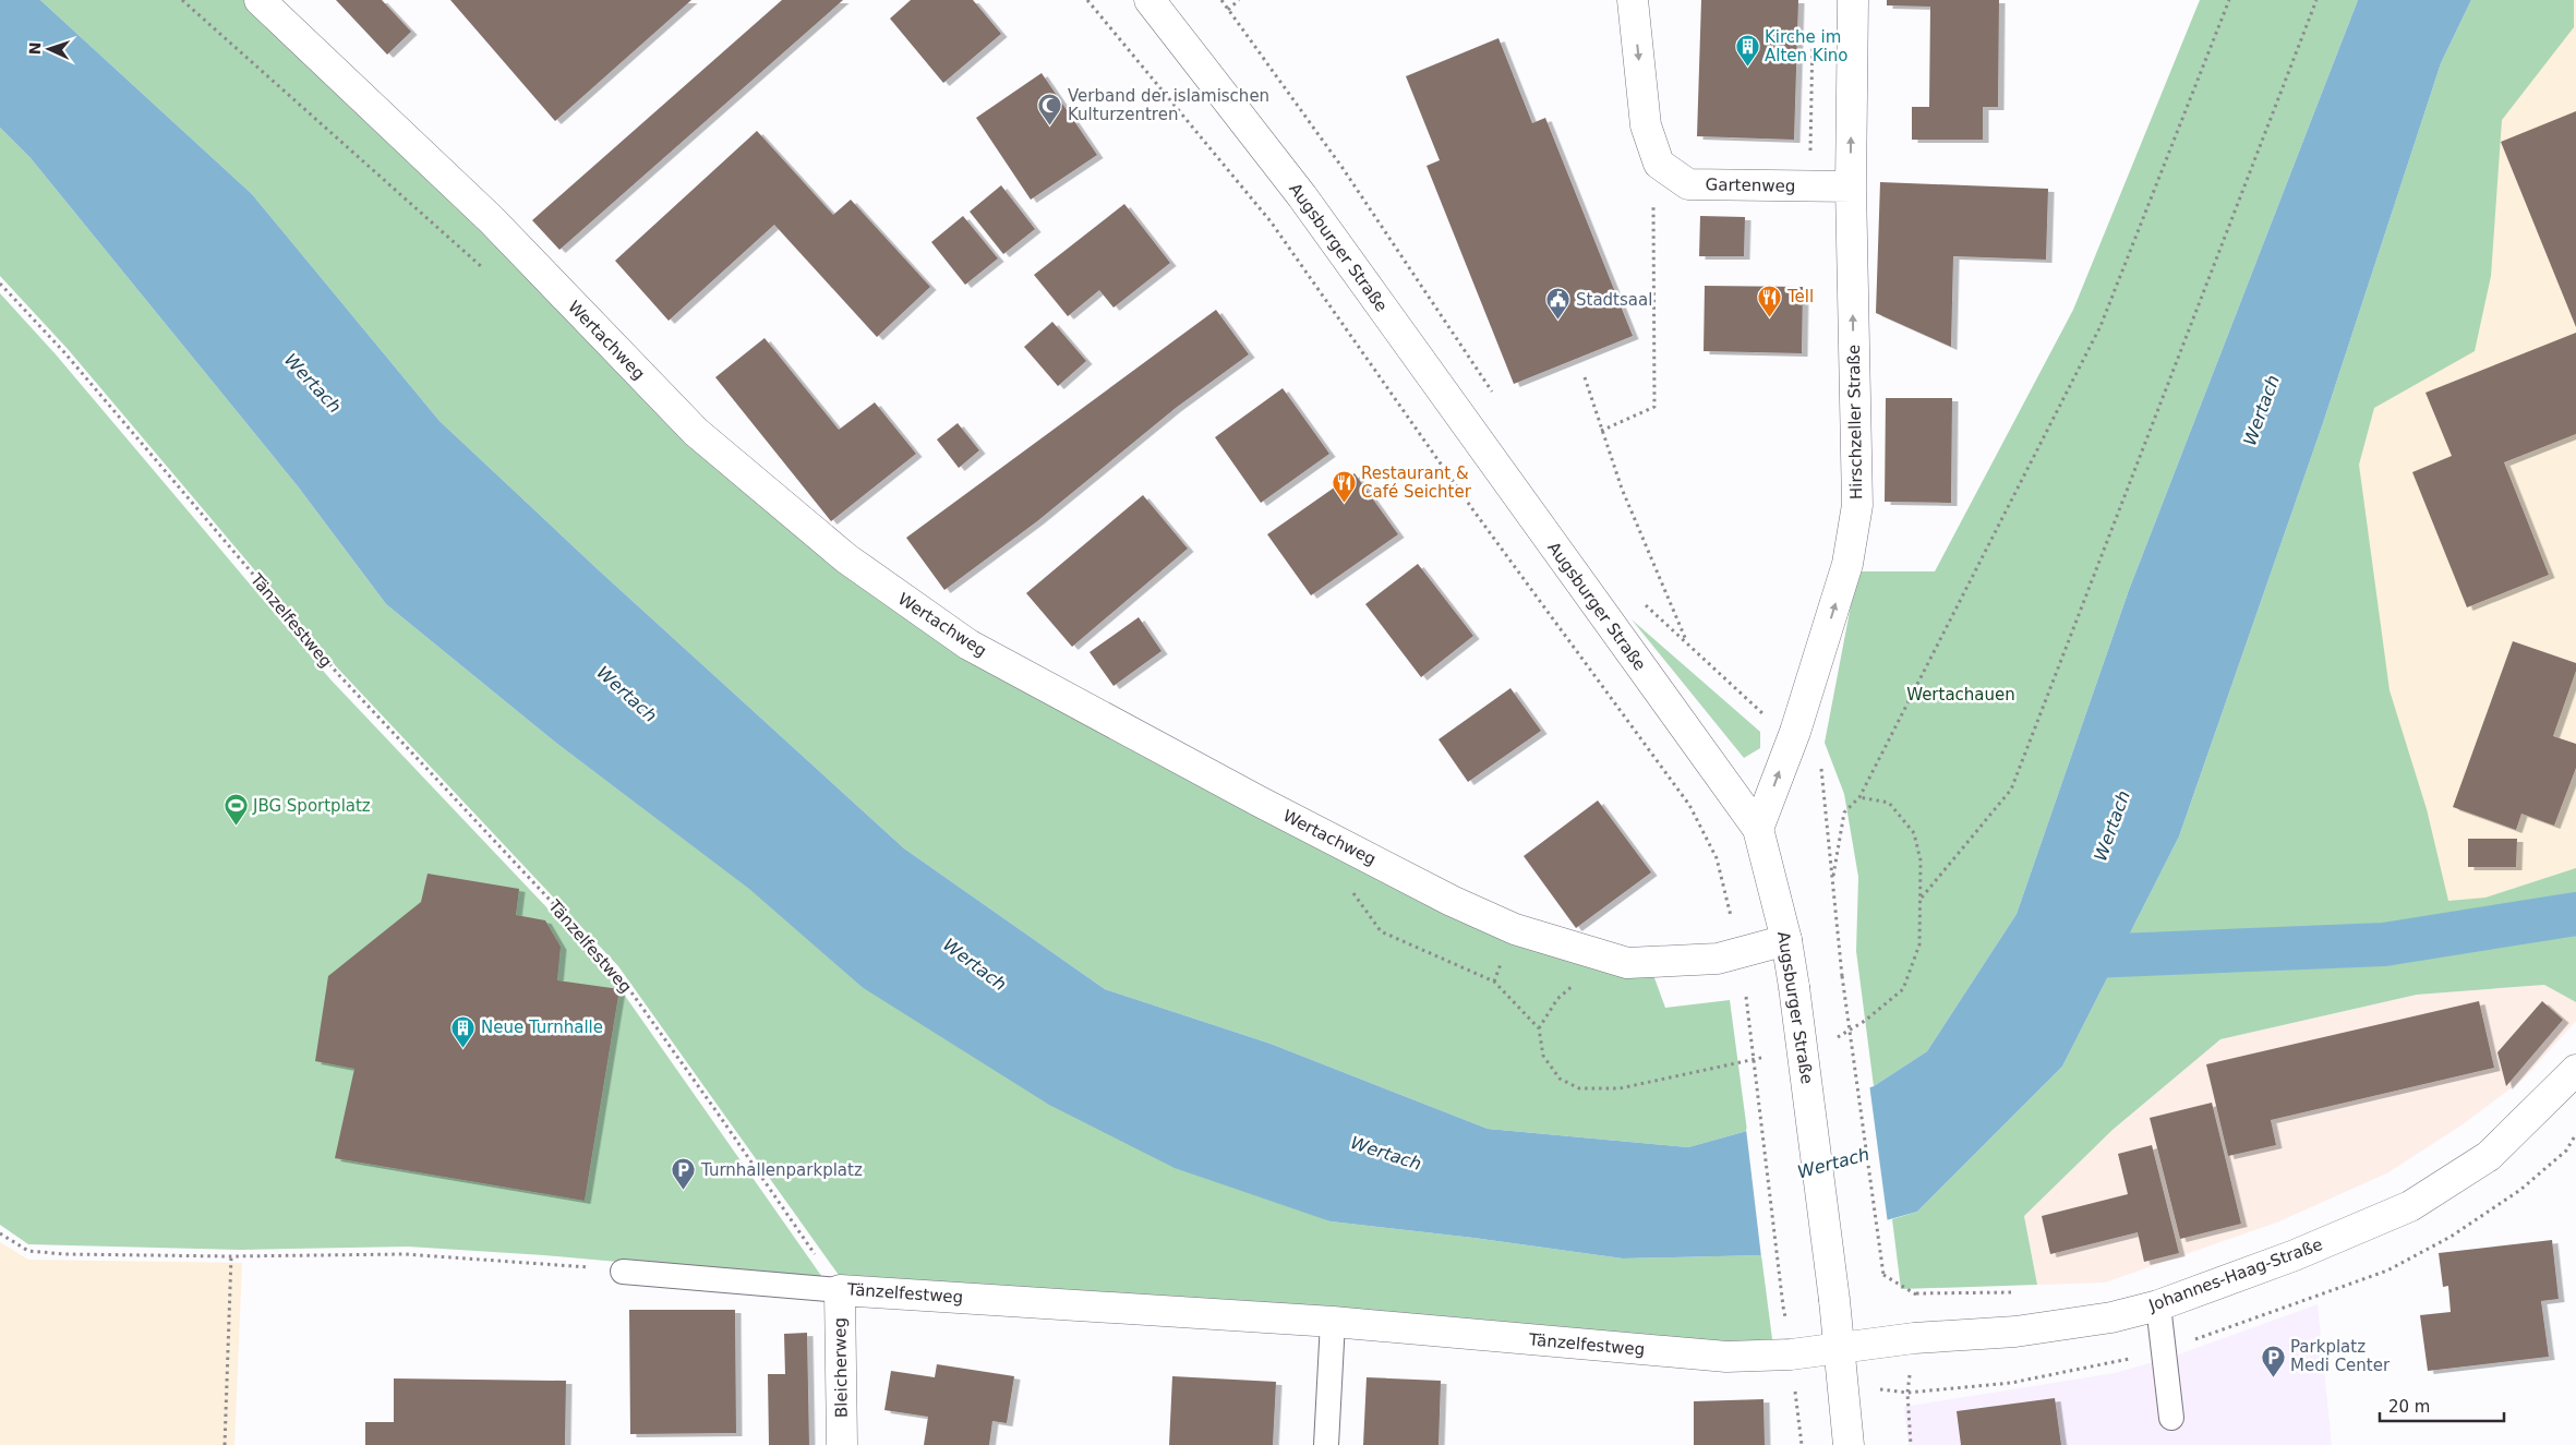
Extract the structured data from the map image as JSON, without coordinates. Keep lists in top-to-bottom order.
{
  "streets": {
    "street": [
      "Gartenweg",
      "Augsburger Straße",
      "Wertachweg",
      "Hirschzeller Straße",
      "Tänzelfestweg",
      "Johannes-Haag-Straße",
      "Bleicherweg"
    ]
  },
  "crossings": [
    ["Gartenweg", "Hirschzeller Straße"],
    ["Augsburger Straße", "Wertachweg"],
    ["Augsburger Straße", "Hirschzeller Straße"],
    ["Augsburger Straße", "Tänzelfestweg"],
    ["Augsburger Straße", "Johannes-Haag-Straße"],
    ["Tänzelfestweg", "Johannes-Haag-Straße"],
    ["Tänzelfestweg", "Bleicherweg"]
  ],
  "one_way": ["Hirschzeller Straße"],
  "water": ["Wertach"],
  "parks": ["Wertachauen"],
  "places": {
    "building": ["Kirche im Alten Kino", "Neue Turnhalle"],
    "mosque": ["Verband der islamischen Kulturzentren"],
    "restaurant": ["Tell", "Restaurant & Café Seichter"],
    "public building": ["Stadtsaal"],
    "sports": ["JBG Sportplatz"],
    "parking": ["Turnhallenparkplatz", "Parkplatz Medi Center"]
  },
  "scale_bar": "20 m",
  "north": "left"
}
